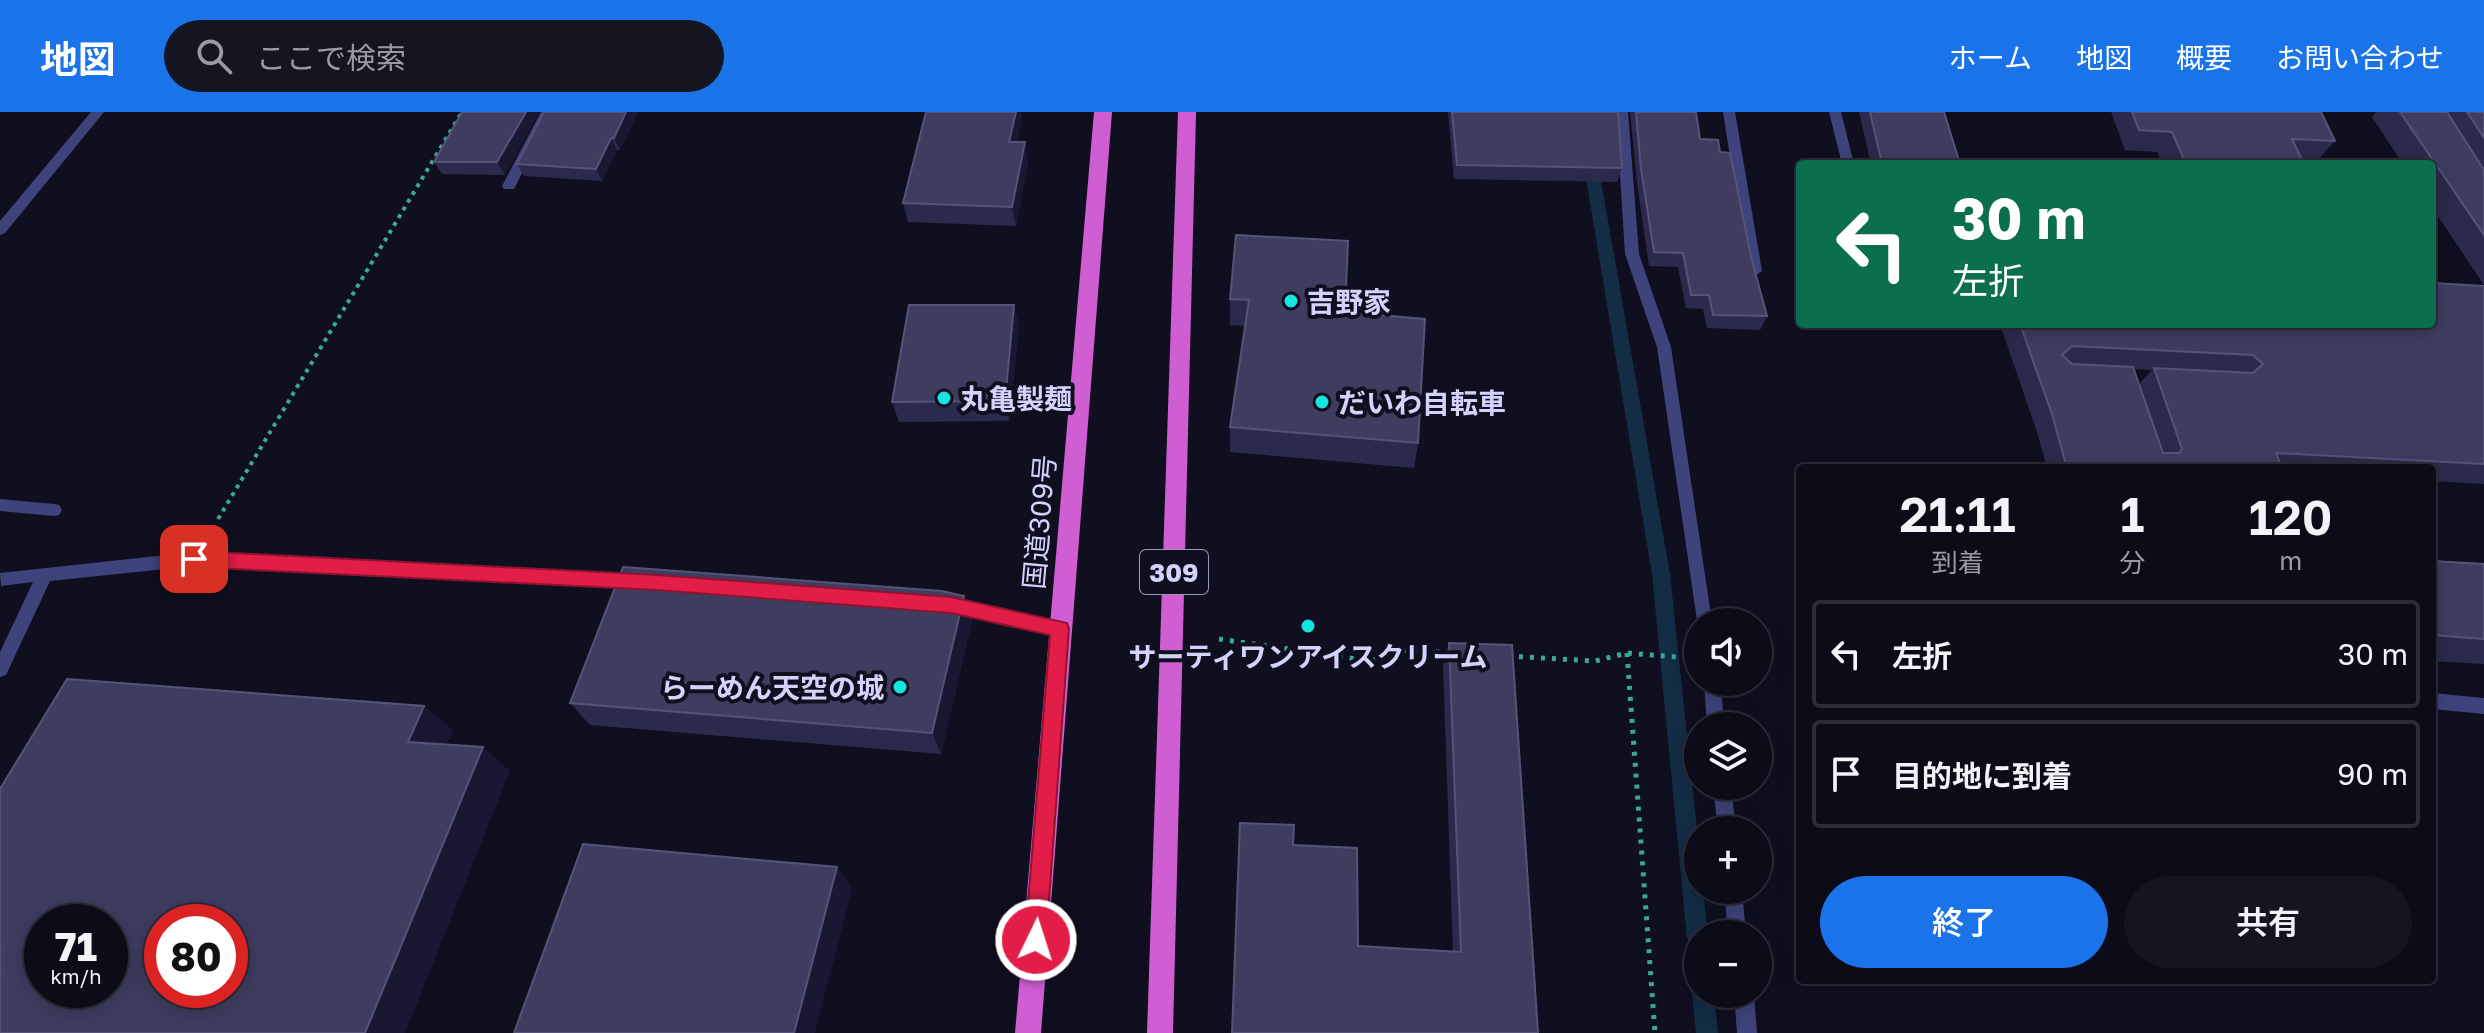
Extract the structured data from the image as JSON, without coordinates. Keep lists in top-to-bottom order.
{
  "streets": {
    "highway": ["国道309号", "309"]
  },
  "places": [
    "吉野家",
    "丸亀製麺",
    "だいわ自転車",
    "サーティワンアイスクリーム",
    "らーめん天空の城"
  ],
  "page": {
    "header": "地図",
    "search": "ここで検索",
    "nav": [
      "ホーム",
      "地図",
      "概要",
      "お問い合わせ"
    ],
    "turn": ["30 m", "左折"],
    "eta": [
      "21:11",
      "到着",
      "1",
      "分",
      "120",
      "m"
    ],
    "list": [
      {
        "name": "左折",
        "value": "30 m"
      },
      {
        "name": "目的地に到着",
        "value": "90 m"
      }
    ],
    "map_buttons": ["+", "−"],
    "buttons": ["終了", "共有"],
    "speed": "71 km/h",
    "limit": "80"
  }
}
